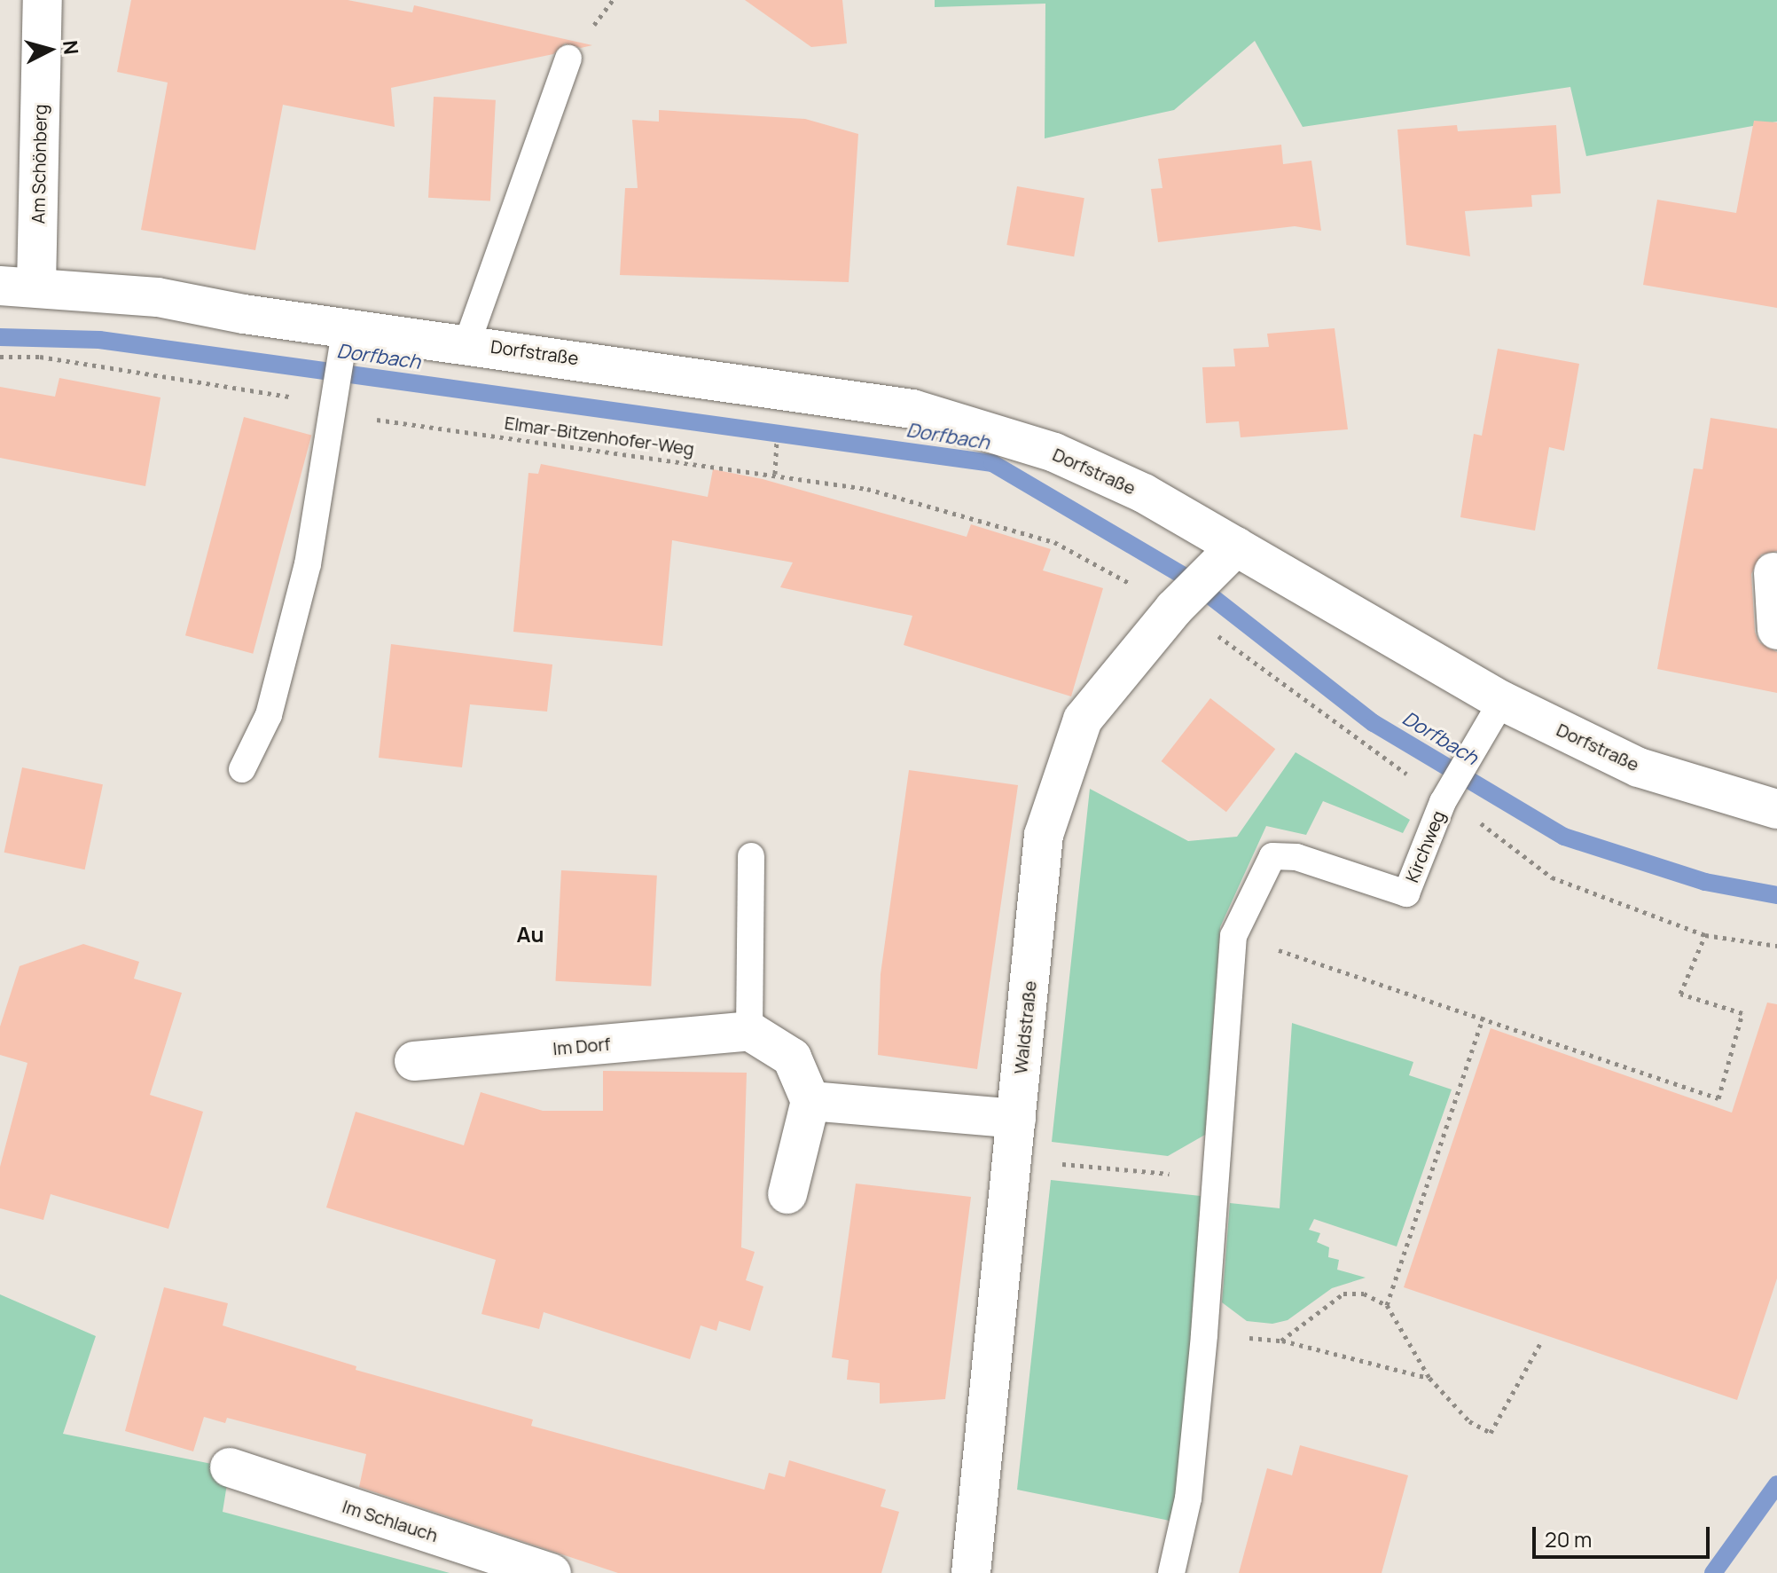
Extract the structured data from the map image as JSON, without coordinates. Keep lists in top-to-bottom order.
{
  "streets": {
    "street": [
      "Am Schönberg",
      "Dorfstraße",
      "Waldstraße",
      "Im Dorf",
      "Im Schlauch"
    ],
    "lane": ["Kirchweg"],
    "path": ["Elmar-Bitzenhofer-Weg"]
  },
  "crossings": [
    ["Am Schönberg", "Dorfstraße"],
    ["Dorfstraße", "Kirchweg"],
    ["Dorfstraße", "Waldstraße"],
    ["Elmar-Bitzenhofer-Weg", "Waldstraße"]
  ],
  "districts": ["Au"],
  "water": ["Dorfbach"],
  "scale_bar": "20 m",
  "north": "right"
}
